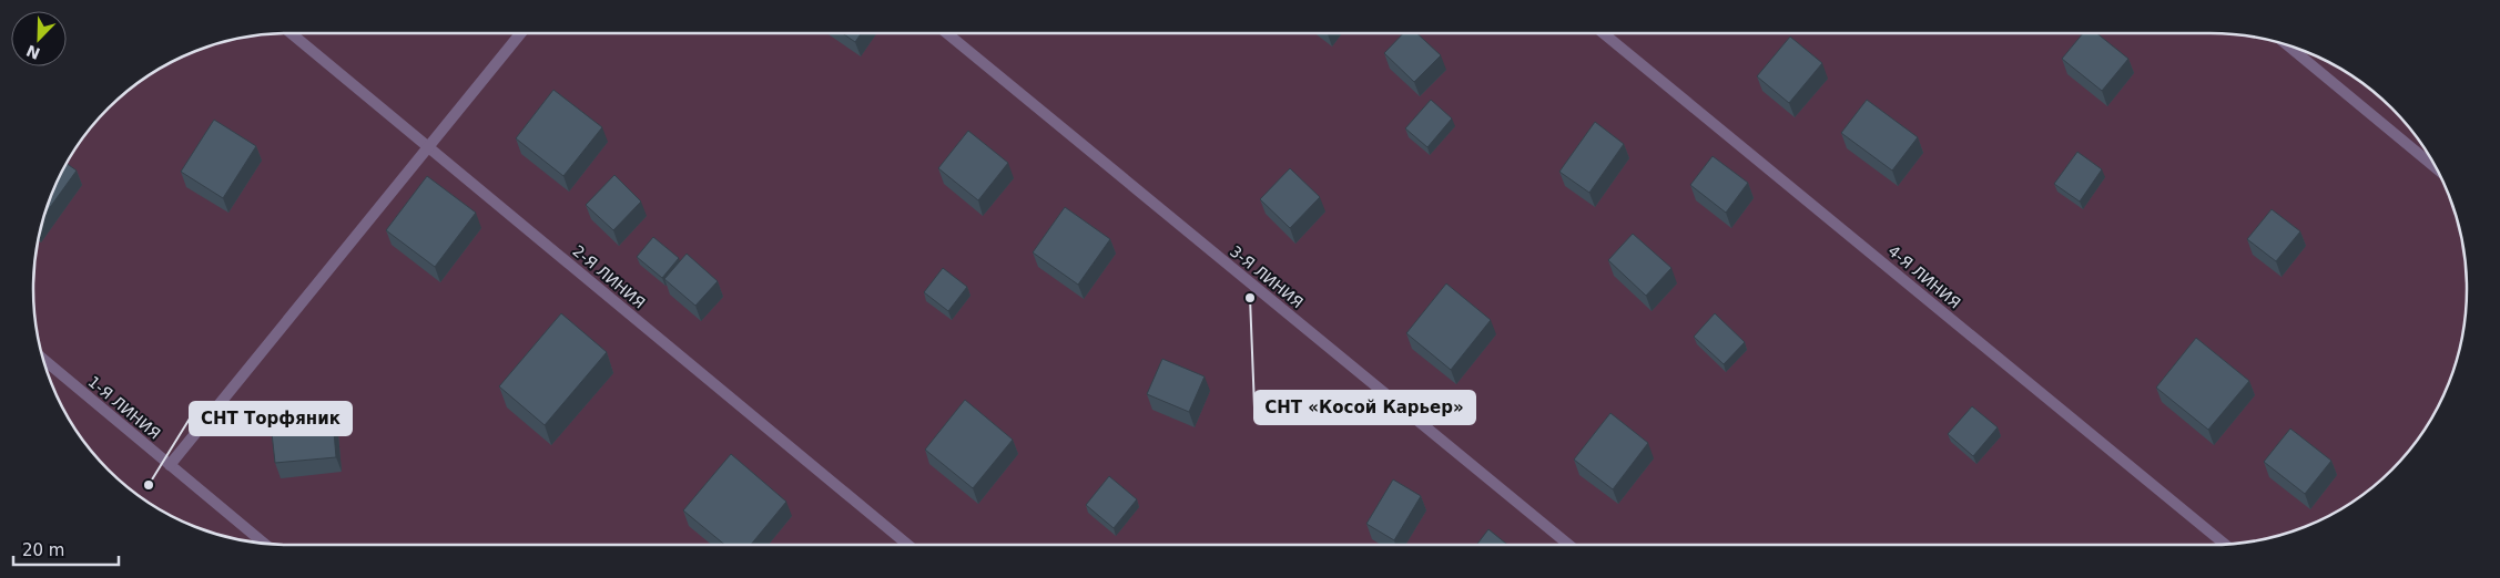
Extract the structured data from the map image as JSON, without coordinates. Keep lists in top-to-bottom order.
{
  "streets": {
    "street": [
      "2-Я ЛИНИЯ",
      "3-Я ЛИНИЯ",
      "4-Я ЛИНИЯ",
      "1-Я ЛИНИЯ"
    ]
  },
  "places": ["СНТ «Косой Карьер»", "СНТ Торфяник"],
  "scale_bar": "20 m",
  "north": "bottom left"
}
